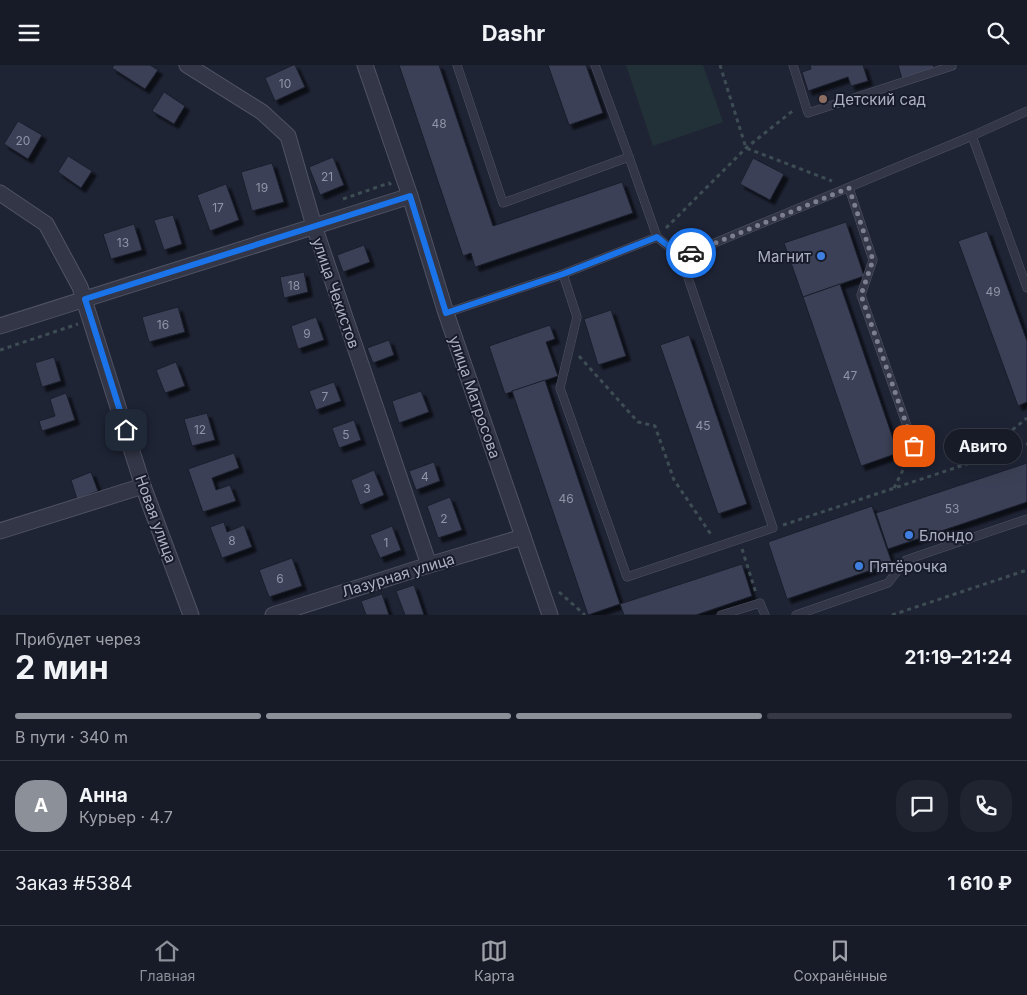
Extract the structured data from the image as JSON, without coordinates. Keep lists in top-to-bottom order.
{
  "streets": {
    "street": [
      "улица Чекистов",
      "улица Матросова",
      "Новая улица",
      "Лазурная улица"
    ]
  },
  "crossings": [
    ["улица Чекистов", "Лазурная улица"],
    ["улица Матросова", "Лазурная улица"]
  ],
  "places": [
    "Детский сад",
    "Магнит",
    "Авито",
    "Блондо",
    "Пятёрочка"
  ],
  "house_numbers": [
    "10",
    "48",
    "20",
    "21",
    "19",
    "17",
    "13",
    "18",
    "49",
    "16",
    "9",
    "47",
    "7",
    "45",
    "12",
    "5",
    "4",
    "3",
    "46",
    "53",
    "2",
    "8",
    "1",
    "6"
  ],
  "page": {
    "header": "Dashr",
    "bubble": "Авито",
    "heading": ["2 мин", "Прибудет через", "21:19–21:24"],
    "panel": [
      "Анна",
      "Курьер · 4.7",
      "Заказ #5384",
      "1 610 ₽"
    ],
    "bar": "В пути · 340 m",
    "round": "А",
    "tabs": ["Главная", "Карта", "Сохранённые"]
  }
}
